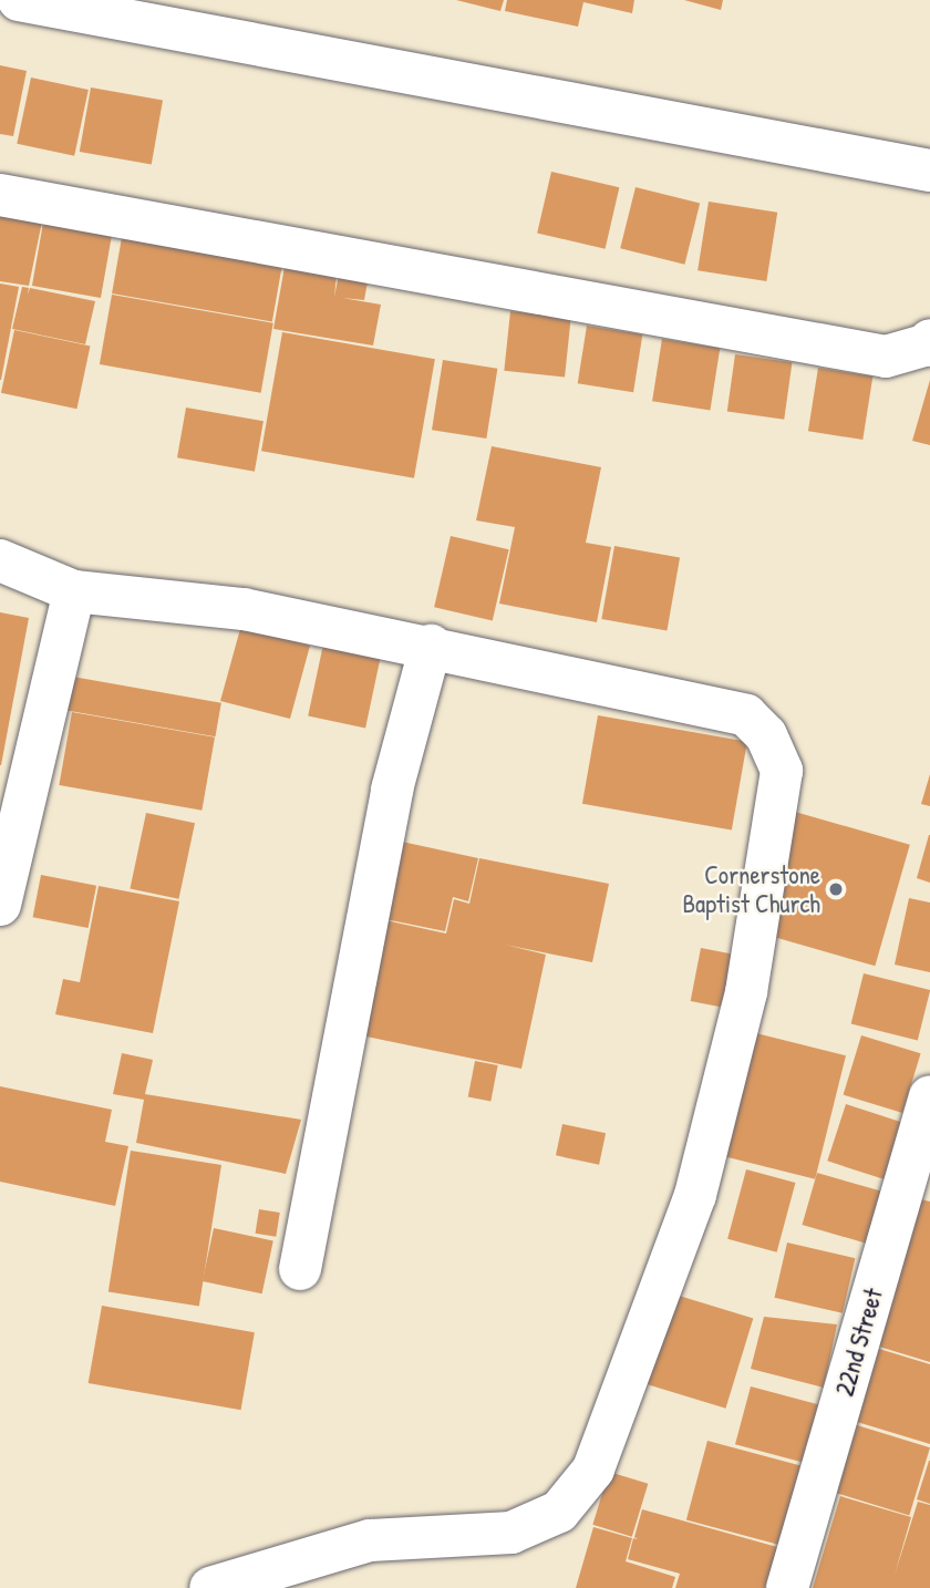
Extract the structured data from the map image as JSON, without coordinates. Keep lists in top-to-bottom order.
{
  "streets": {
    "street": ["22nd Street"]
  },
  "places": ["Cornerstone Baptist Church"]
}
